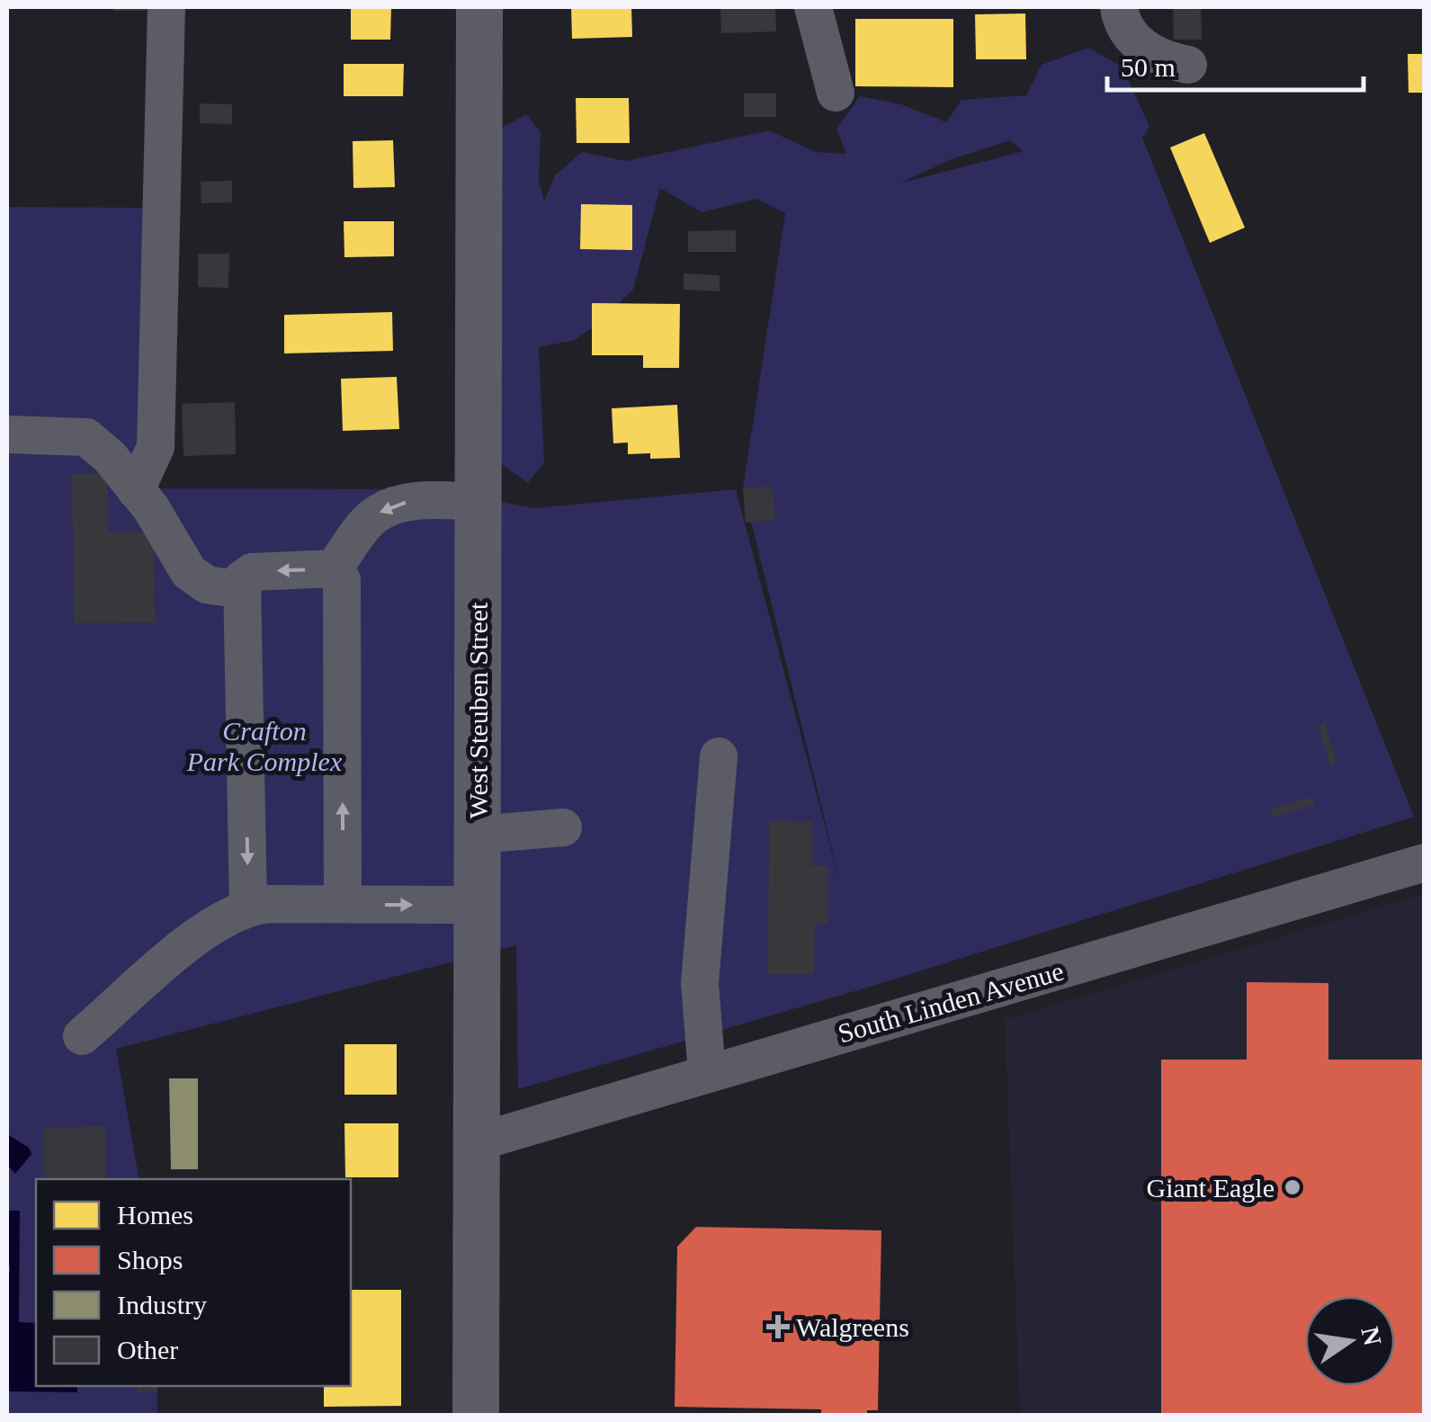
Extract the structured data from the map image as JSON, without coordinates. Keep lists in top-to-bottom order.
{
  "streets": {
    "main road": ["West Steuben Street"],
    "street": ["South Linden Avenue"]
  },
  "crossings": [
    ["West Steuben Street", "South Linden Avenue"]
  ],
  "parks": ["Crafton Park Complex"],
  "places": {
    "other": ["Giant Eagle"],
    "health": ["Walgreens"]
  },
  "legend": [
    "Homes",
    "Shops",
    "Industry",
    "Other"
  ],
  "scale_bar": "50 m",
  "north": "right"
}
